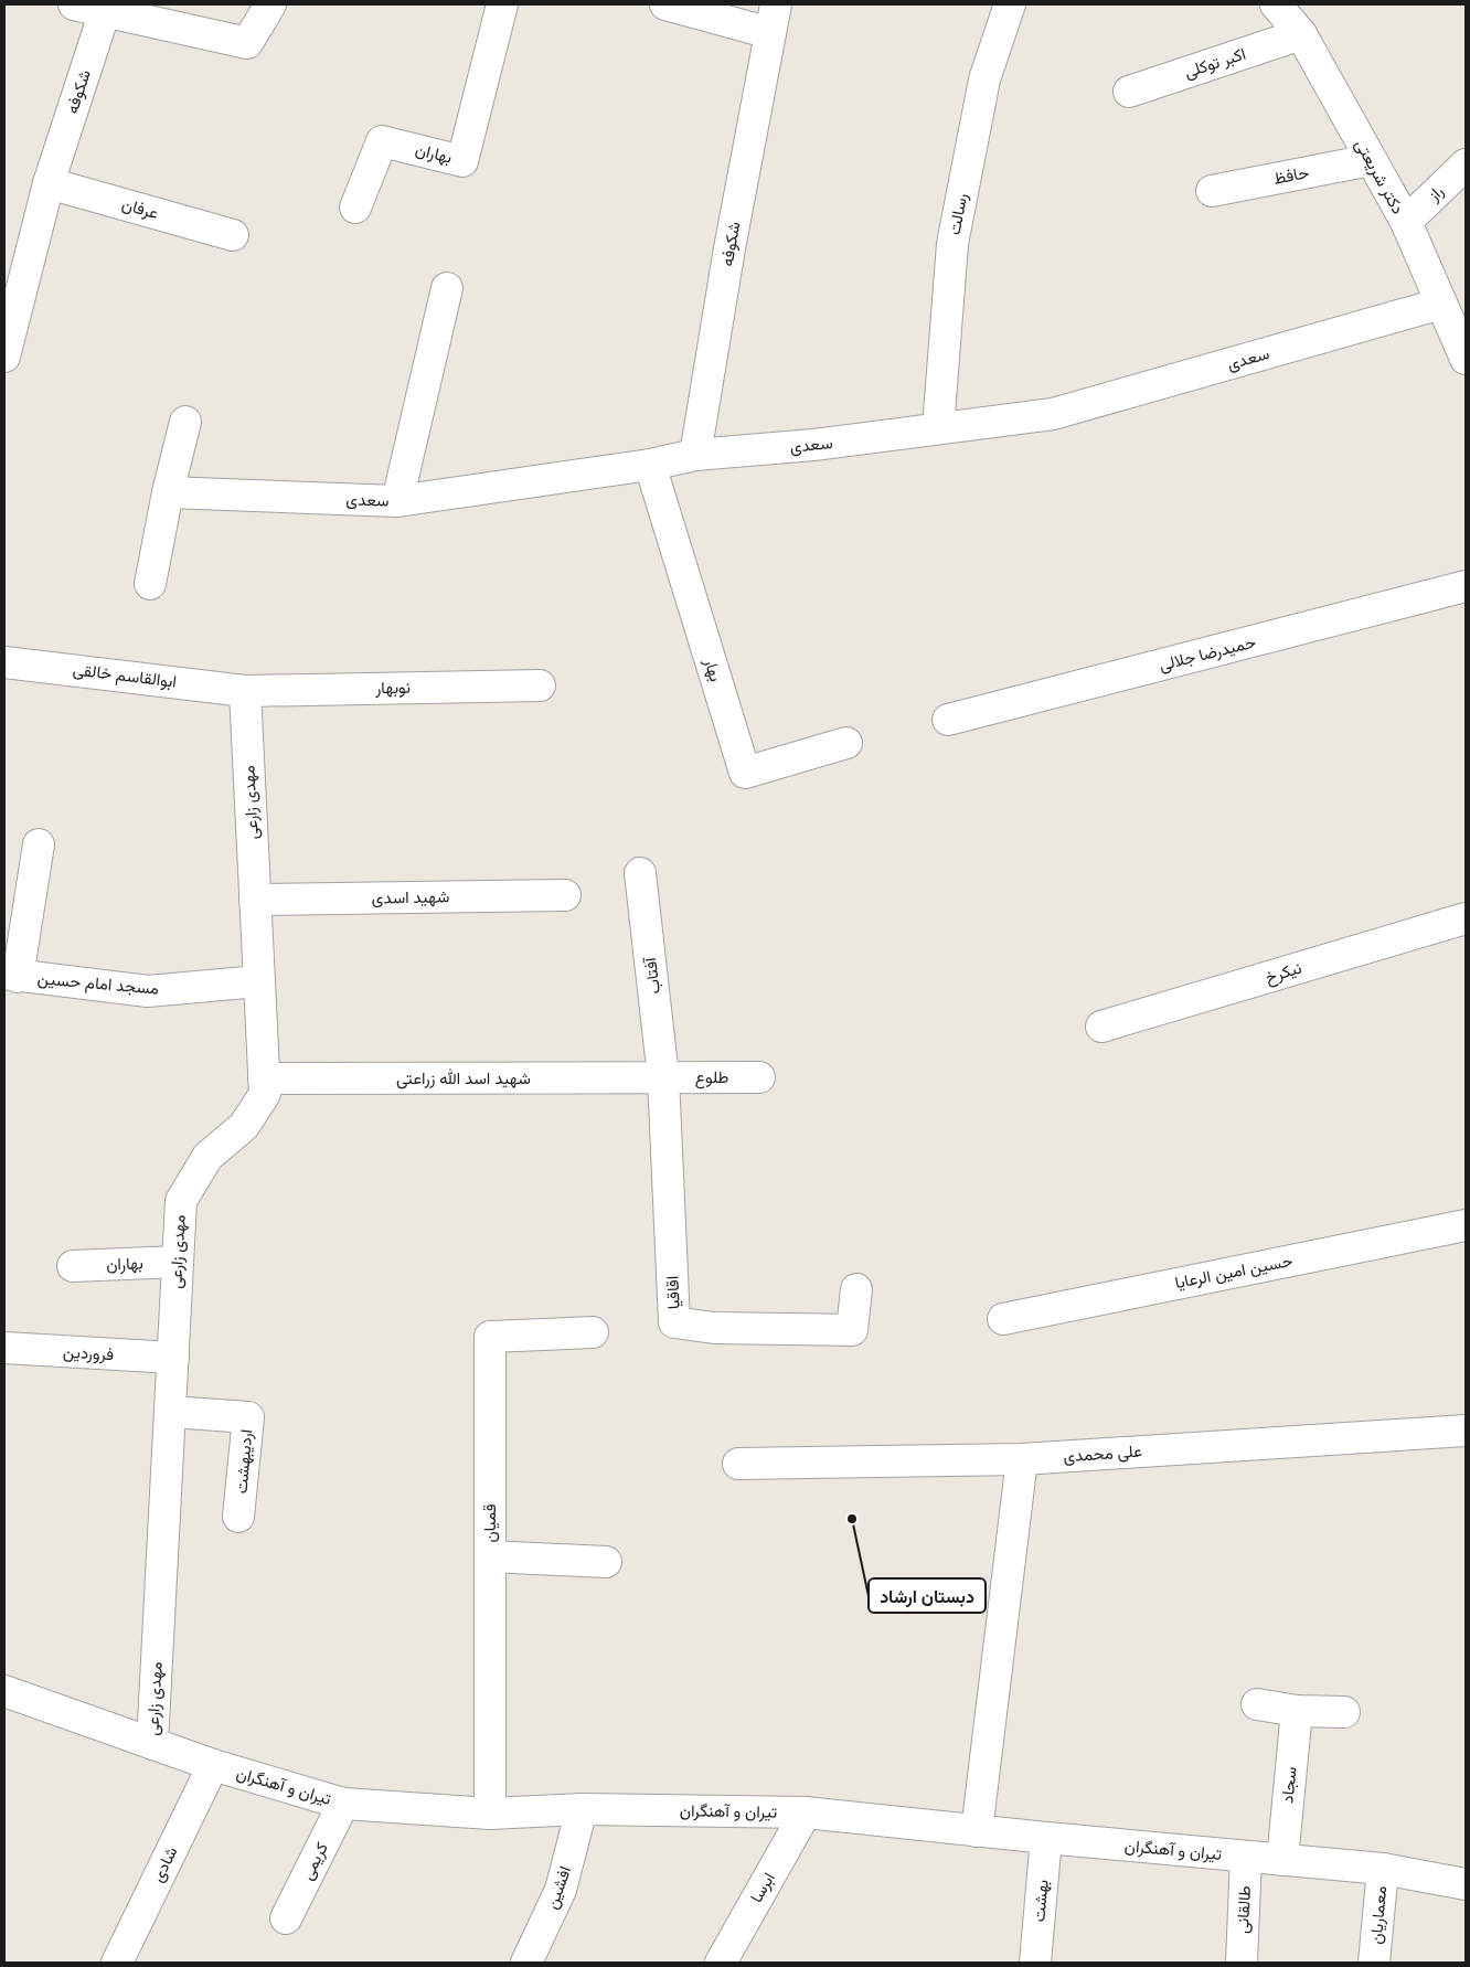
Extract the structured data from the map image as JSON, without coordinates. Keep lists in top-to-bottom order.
{
  "streets": {
    "street": [
      "اکبر توکلی",
      "شکوفه",
      "بهاران",
      "حافظ",
      "دکتر شریعتی",
      "راز",
      "عرفان",
      "رسالت",
      "سعدی",
      "حمیدرضا جلالی",
      "بهار",
      "ابوالقاسم خالقی",
      "نوبهار",
      "مهدی زارعی",
      "شهید اسدی",
      "نیکرخ",
      "آفتاب",
      "مسجد امام حسین",
      "طلوع",
      "شهید اسد الله زراعتی",
      "حسین امین الرعایا",
      "اقاقیا",
      "فروردین",
      "علی محمدی",
      "اردیبهشت",
      "قمیان",
      "سجاد",
      "تیران و آهنگران",
      "کریمی",
      "شادی",
      "افشین",
      "ابرسا",
      "بهشت",
      "طالقانی",
      "معماریان"
    ]
  },
  "crossings": [
    ["اکبر توکلی", "دکتر شریعتی"],
    ["شکوفه", "عرفان"],
    ["شکوفه", "سعدی"],
    ["بهاران", "مهدی زارعی"],
    ["حافظ", "دکتر شریعتی"],
    ["دکتر شریعتی", "راز"],
    ["دکتر شریعتی", "سعدی"],
    ["رسالت", "سعدی"],
    ["سعدی", "بهار"],
    ["ابوالقاسم خالقی", "نوبهار"],
    ["ابوالقاسم خالقی", "مهدی زارعی"],
    ["نوبهار", "مهدی زارعی"],
    ["مهدی زارعی", "شهید اسدی"],
    ["مهدی زارعی", "مسجد امام حسین"],
    ["مهدی زارعی", "شهید اسد الله زراعتی"],
    ["مهدی زارعی", "فروردین"],
    ["مهدی زارعی", "اردیبهشت"],
    ["مهدی زارعی", "تیران و آهنگران"],
    ["آفتاب", "طلوع"],
    ["آفتاب", "شهید اسد الله زراعتی"],
    ["آفتاب", "اقاقیا"],
    ["طلوع", "شهید اسد الله زراعتی"],
    ["طلوع", "اقاقیا"],
    ["شهید اسد الله زراعتی", "اقاقیا"],
    ["قمیان", "تیران و آهنگران"],
    ["سجاد", "تیران و آهنگران"],
    ["تیران و آهنگران", "کریمی"],
    ["تیران و آهنگران", "شادی"],
    ["تیران و آهنگران", "افشین"],
    ["تیران و آهنگران", "ابرسا"],
    ["تیران و آهنگران", "بهشت"],
    ["تیران و آهنگران", "طالقانی"],
    ["تیران و آهنگران", "معماریان"]
  ],
  "places": ["دبستان ارشاد"]
}
